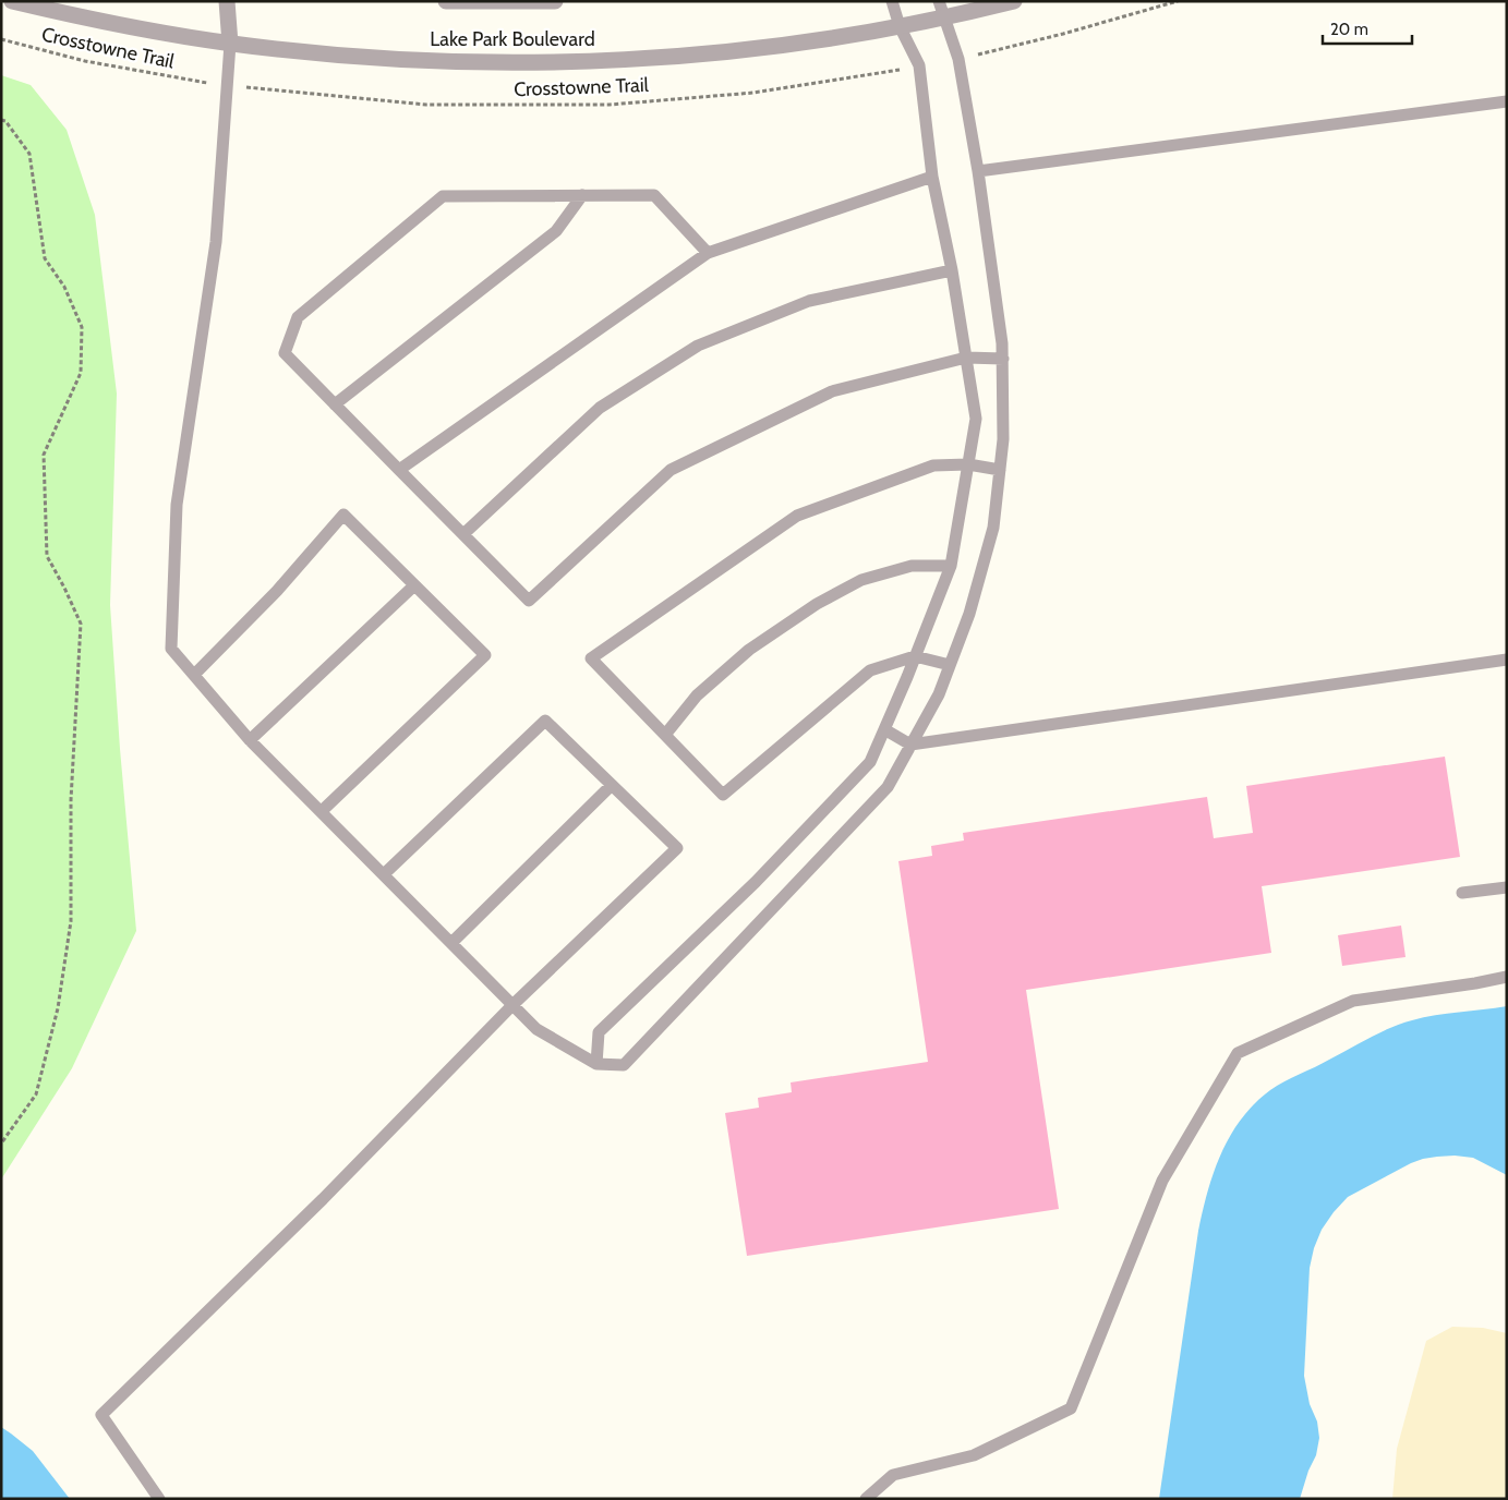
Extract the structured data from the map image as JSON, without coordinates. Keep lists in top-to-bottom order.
{
  "streets": {
    "street": ["Lake Park Boulevard"],
    "path": ["Crosstowne Trail"]
  },
  "scale_bar": "20 m"
}
